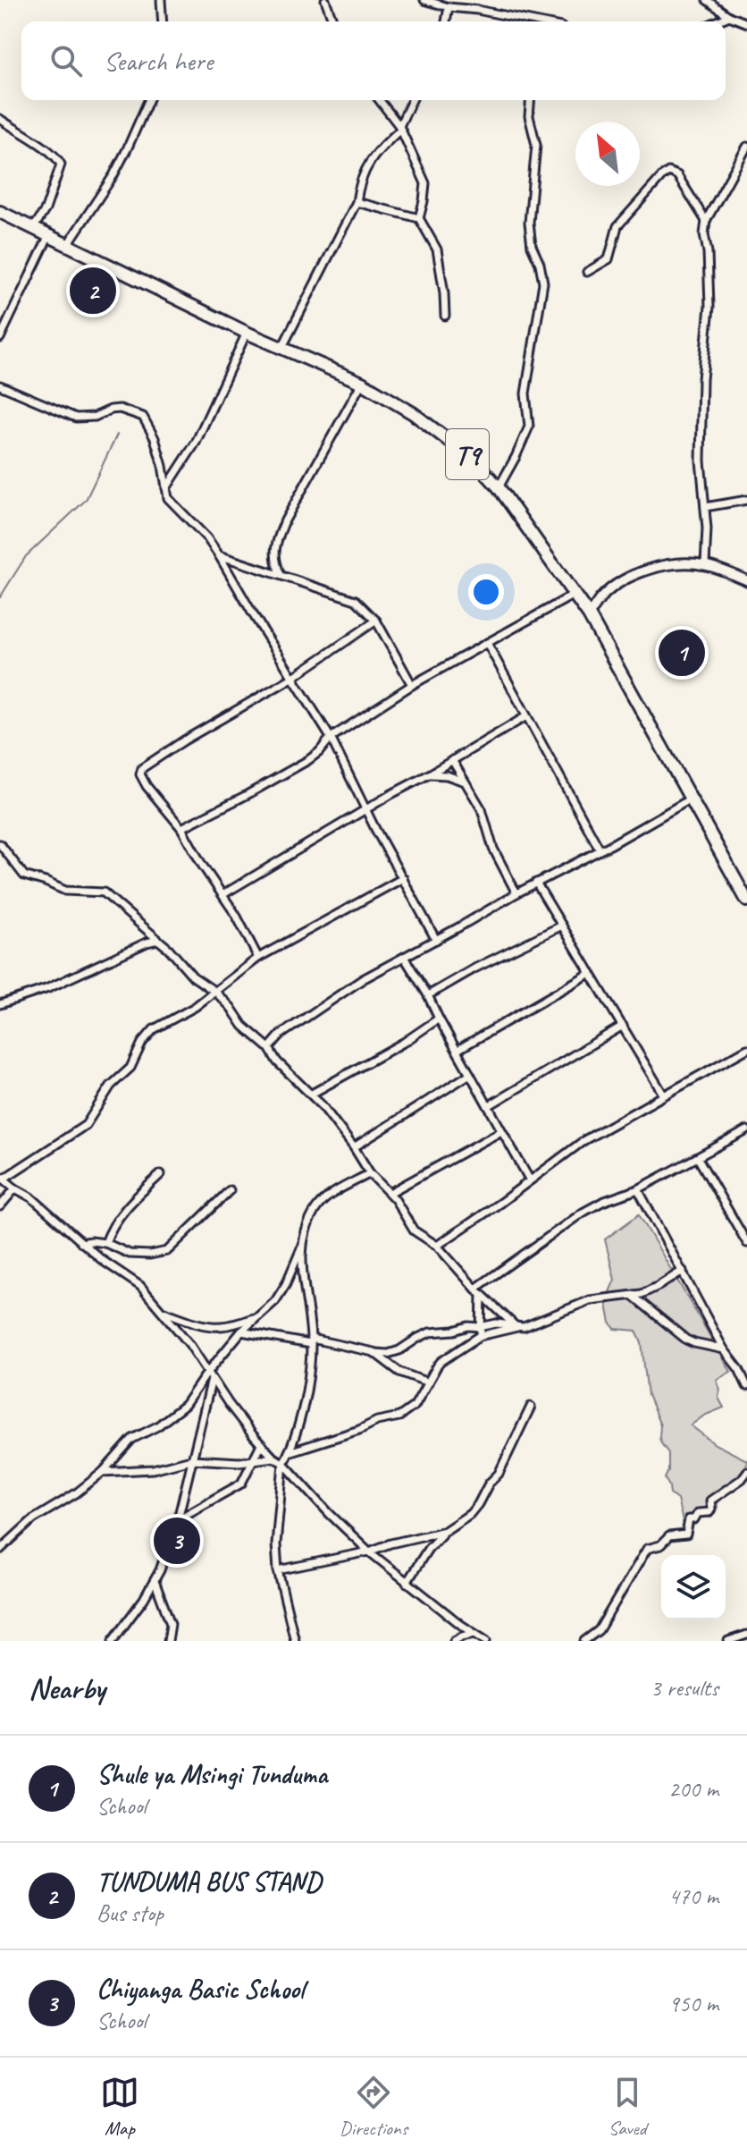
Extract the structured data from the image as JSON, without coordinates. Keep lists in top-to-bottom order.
{
  "streets": {
    "highway": ["T9"]
  },
  "north": "top left",
  "page": {
    "search": "Search here",
    "pins": ["2", "1", "3"],
    "heading": ["Nearby", "3 results"],
    "list": [
      {
        "mark": "1",
        "name": "Shule ya Msingi Tunduma",
        "note": "School",
        "value": "200 m"
      },
      {
        "mark": "2",
        "name": "TUNDUMA BUS STAND",
        "note": "Bus stop",
        "value": "470 m"
      },
      {
        "mark": "3",
        "name": "Chiyanga Basic School",
        "note": "School",
        "value": "950 m"
      }
    ],
    "nav": ["Map", "Directions", "Saved"]
  }
}
